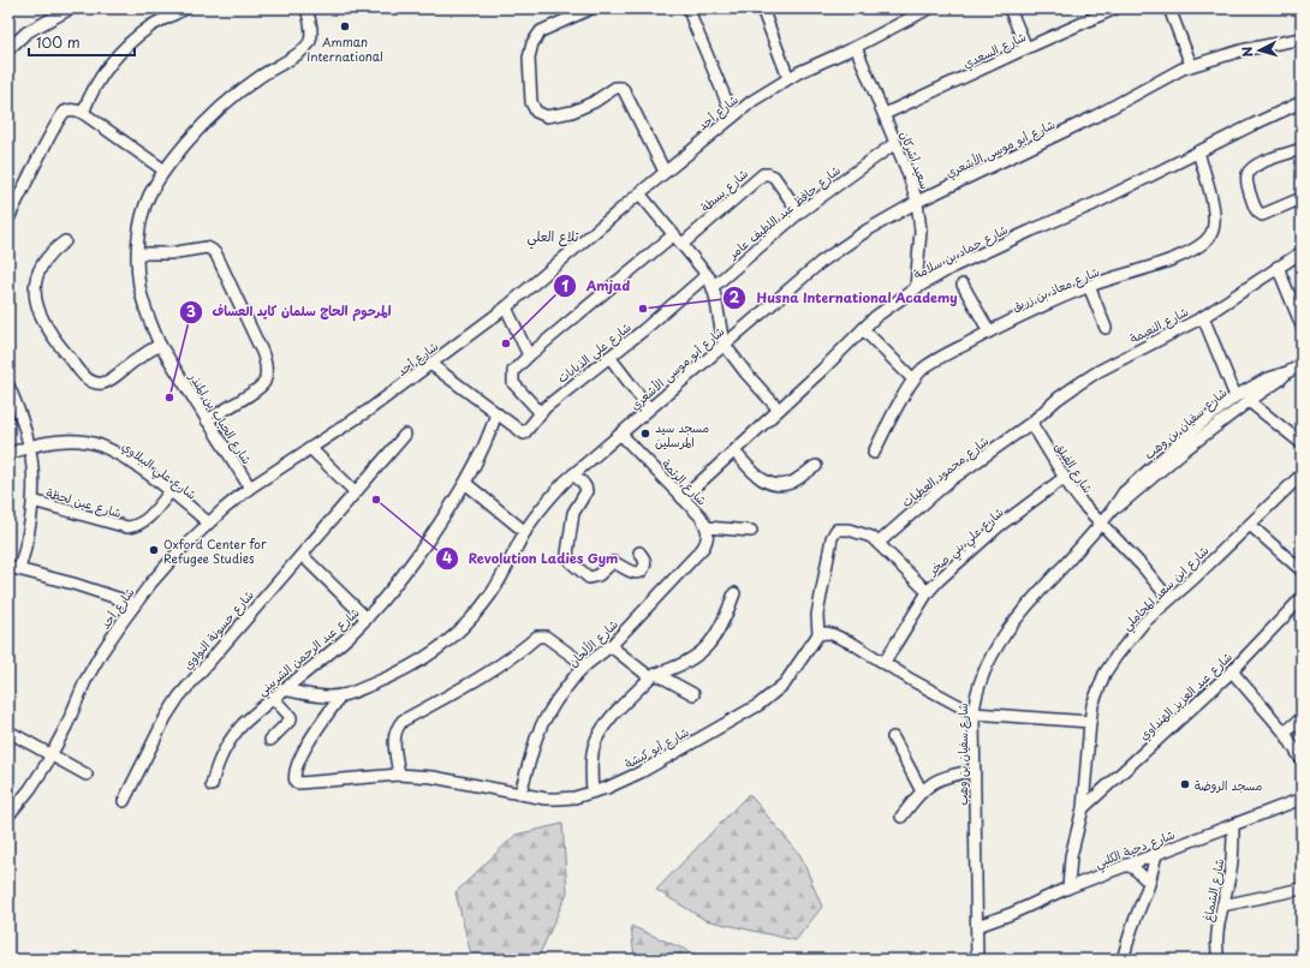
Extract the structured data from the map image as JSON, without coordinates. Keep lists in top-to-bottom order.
{
  "streets": {
    "street": [
      "شارع السعدي",
      "شارع أحد",
      "شارع أبو موسى الأشعري",
      "سعيد أشركان",
      "شارع بسطة",
      "شارع حافظ عبد اللطيف عامر",
      "شارع حماد بن سلامة",
      "شارع معاذ بن زريق",
      "شارع النعيمة",
      "شارع علي الذيابات",
      "شارع الحباب بن المنذر",
      "شارع سفيان بن وهب",
      "شارع الفيلق",
      "شارع علي الببلاوي",
      "شارع محمود العطيات",
      "شارع الرتمة",
      "شارع عين لحظة",
      "شارع علي بني صخر",
      "شارع ابن سعد المحاملي",
      "شارع حسونة النواوي",
      "شارع الألحان",
      "شارع عبد الرحمن الشربيني",
      "شارع عبد العزيز الهنداوي",
      "شارع أبو كبشة",
      "شارع دحية الكلبي",
      "شارع الشماغ"
    ]
  },
  "crossings": [
    ["شارع السعدي", "سعيد أشركان"],
    ["شارع أحد", "سعيد أشركان"],
    ["شارع أحد", "شارع الحباب بن المنذر"],
    ["شارع أحد", "شارع علي الببلاوي"],
    ["شارع أبو موسى الأشعري", "سعيد أشركان"],
    ["شارع أبو موسى الأشعري", "شارع الرتمة"],
    ["شارع أبو موسى الأشعري", "شارع عبد الرحمن الشربيني"],
    ["شارع أبو موسى الأشعري", "شارع أبو كبشة"],
    ["سعيد أشركان", "شارع حافظ عبد اللطيف عامر"],
    ["سعيد أشركان", "شارع حماد بن سلامة"],
    ["شارع بسطة", "شارع حافظ عبد اللطيف عامر"],
    ["شارع حماد بن سلامة", "شارع معاذ بن زريق"],
    ["شارع حماد بن سلامة", "شارع الرتمة"],
    ["شارع النعيمة", "شارع الفيلق"],
    ["شارع النعيمة", "شارع محمود العطيات"],
    ["شارع علي الذيابات", "شارع عبد الرحمن الشربيني"],
    ["شارع سفيان بن وهب", "شارع الفيلق"],
    ["شارع سفيان بن وهب", "شارع دحية الكلبي"],
    ["شارع الفيلق", "شارع محمود العطيات"],
    ["شارع الفيلق", "شارع علي بني صخر"],
    ["شارع الفيلق", "شارع ابن سعد المحاملي"],
    ["شارع علي الببلاوي", "شارع عين لحظة"],
    ["شارع الرتمة", "شارع الألحان"],
    ["شارع ابن سعد المحاملي", "شارع عبد العزيز الهنداوي"],
    ["شارع ابن سعد المحاملي", "شارع دحية الكلبي"],
    ["شارع الألحان", "شارع أبو كبشة"],
    ["شارع دحية الكلبي", "شارع الشماغ"]
  ],
  "districts": ["تلاع العلي"],
  "places": [
    "Amman International",
    "Husna International Academy",
    "Amjad",
    "المرحوم الحاج سلمان كايد العساف",
    "مسجد سيد المرسلين",
    "Revolution Ladies Gym",
    "Oxford Center for Refugee Studies",
    "مسجد الروضة"
  ],
  "scale_bar": "100 m",
  "north": "left"
}
